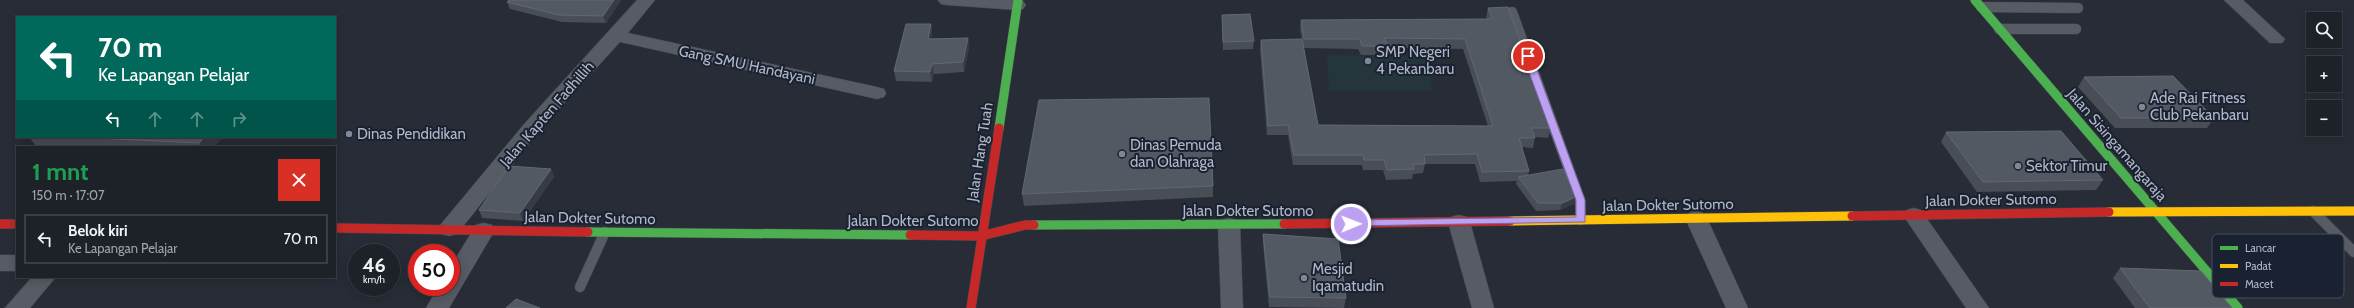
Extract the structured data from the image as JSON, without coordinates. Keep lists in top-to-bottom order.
{
  "streets": {
    "main road": ["Jalan Sisingamangaraja", "Jalan Hang Tuah", "Jalan Dokter Sutomo"],
    "street": ["Gang SMU Handayani", "Jalan Kapten Fadhillih"]
  },
  "crossings": [
    ["Gang SMU Handayani", "Jalan Kapten Fadhillih"],
    ["Jalan Kapten Fadhillih", "Jalan Dokter Sutomo"],
    ["Jalan Sisingamangaraja", "Jalan Dokter Sutomo"],
    ["Jalan Hang Tuah", "Jalan Dokter Sutomo"]
  ],
  "places": [
    "SMP Negeri 4 Pekanbaru",
    "Ade Rai Fitness Club Pekanbaru",
    "Dinas Pendidikan",
    "Dinas Pemuda dan Olahraga",
    "Sektor Timur",
    "Mesjid Iqamatudin"
  ],
  "legend": ["Lancar", "Padat", "Macet"],
  "page": {
    "map_buttons": ["+", "−"],
    "turn": ["70 m", "Ke Lapangan Pelajar"],
    "heading": ["1 mnt", "150 m · 17:07"],
    "list": [
      {
        "name": "Belok kiri",
        "note": "Ke Lapangan Pelajar",
        "value": "70 m"
      }
    ],
    "speed": "46 km/h",
    "limit": "50"
  }
}
